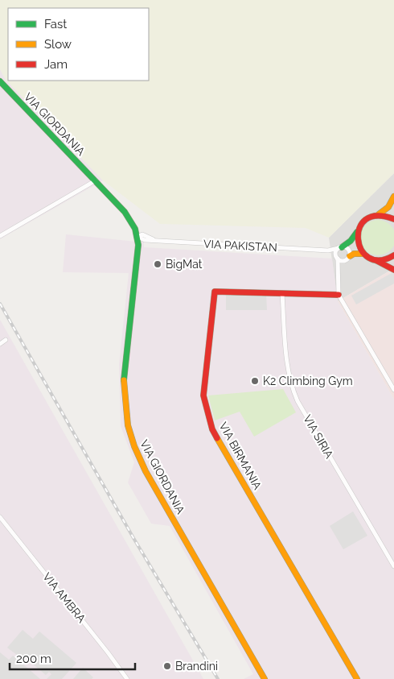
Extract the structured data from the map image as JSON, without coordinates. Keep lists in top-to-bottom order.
{
  "streets": {
    "street": [
      "VIA GIORDANIA",
      "VIA PAKISTAN",
      "VIA SIRIA",
      "VIA BIRMANIA",
      "VIA AMBRA"
    ]
  },
  "crossings": [
    ["VIA GIORDANIA", "VIA PAKISTAN"],
    ["VIA SIRIA", "VIA BIRMANIA"]
  ],
  "places": ["BigMat", "K2 Climbing Gym", "Brandini"],
  "legend": ["Fast", "Slow", "Jam"],
  "scale_bar": "200 m"
}
